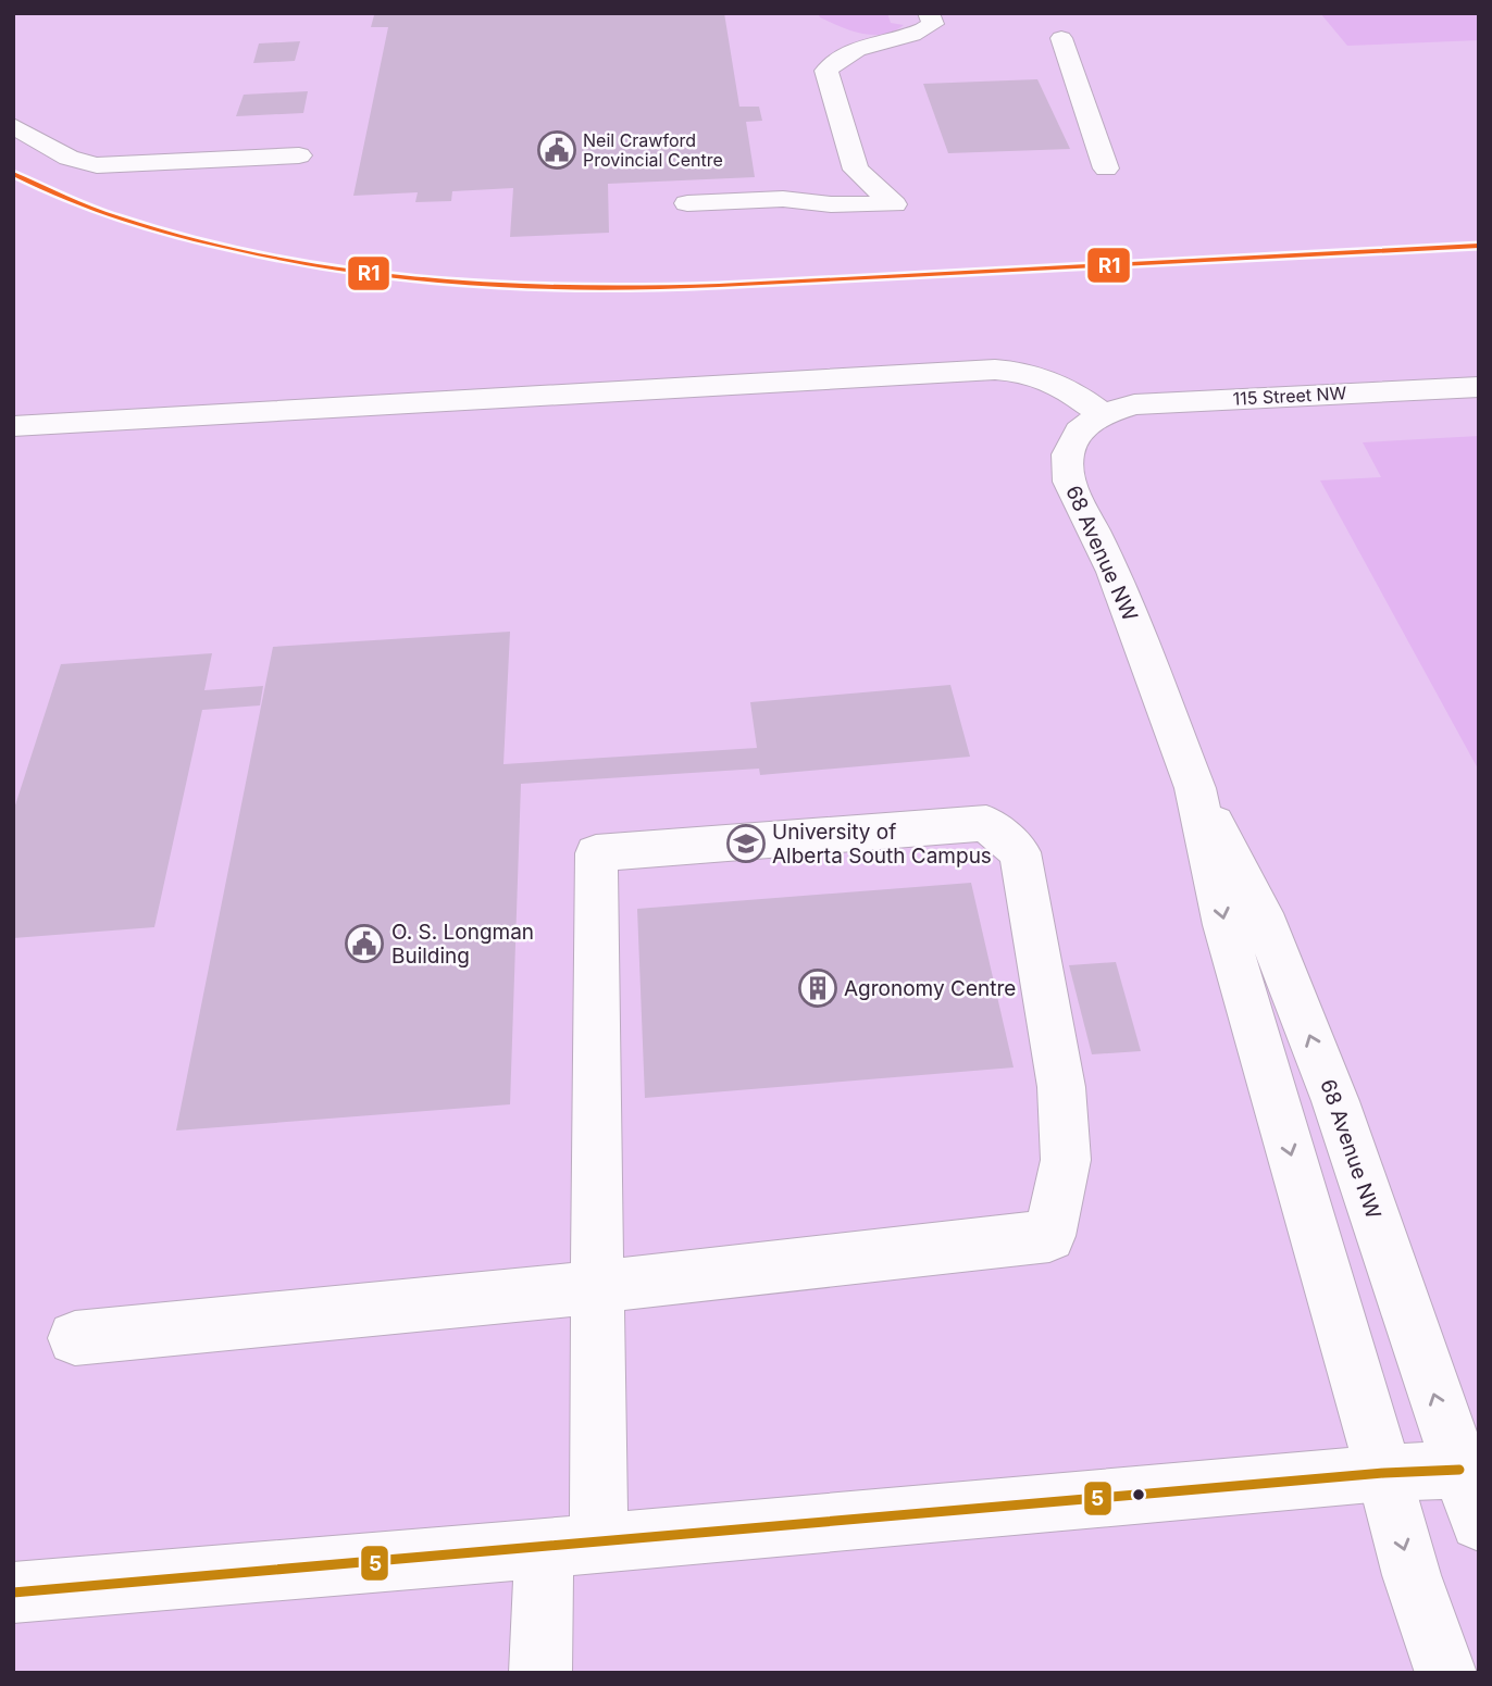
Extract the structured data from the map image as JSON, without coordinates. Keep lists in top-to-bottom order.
{
  "streets": {
    "street": ["115 Street NW", "68 Avenue NW"]
  },
  "crossings": [
    ["115 Street NW", "68 Avenue NW"]
  ],
  "places": {
    "public building": ["Neil Crawford Provincial Centre", "O. S. Longman Building"],
    "school or university": ["University of Alberta South Campus"],
    "building": ["Agronomy Centre"]
  },
  "lines": ["transit line R1", "transit line 5"]
}
